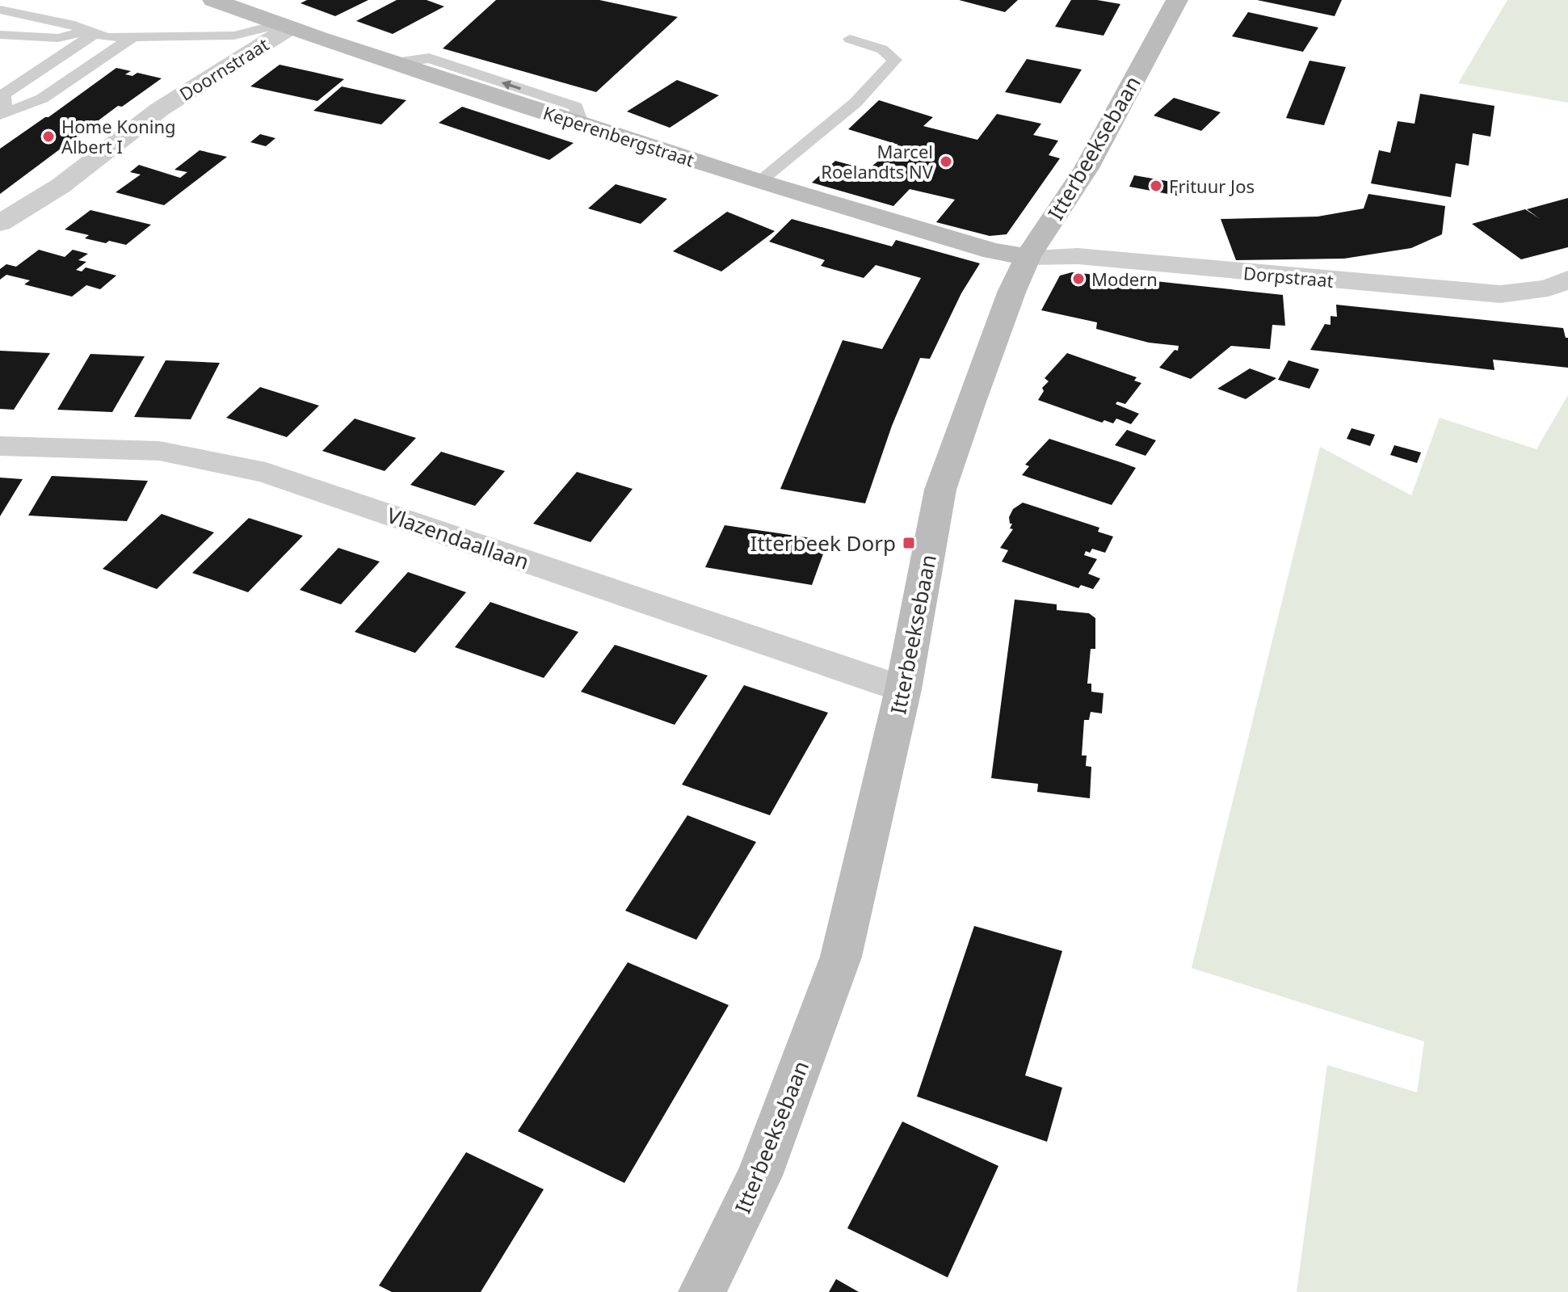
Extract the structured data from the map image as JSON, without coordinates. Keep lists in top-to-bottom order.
{
  "streets": {
    "main road": ["Keperenbergstraat", "Itterbeeksebaan"],
    "street": ["Doornstraat", "Dorpstraat", "Vlazendaallaan"]
  },
  "crossings": [
    ["Doornstraat", "Keperenbergstraat"],
    ["Keperenbergstraat", "Itterbeeksebaan"],
    ["Keperenbergstraat", "Dorpstraat"],
    ["Itterbeeksebaan", "Dorpstraat"],
    ["Itterbeeksebaan", "Vlazendaallaan"]
  ],
  "places": {
    "other": [
      "Home Koning Albert I",
      "Marcel Roelandts NV",
      "Frituur Jos",
      "Modern"
    ],
    "transit": ["Itterbeek Dorp"]
  }
}
